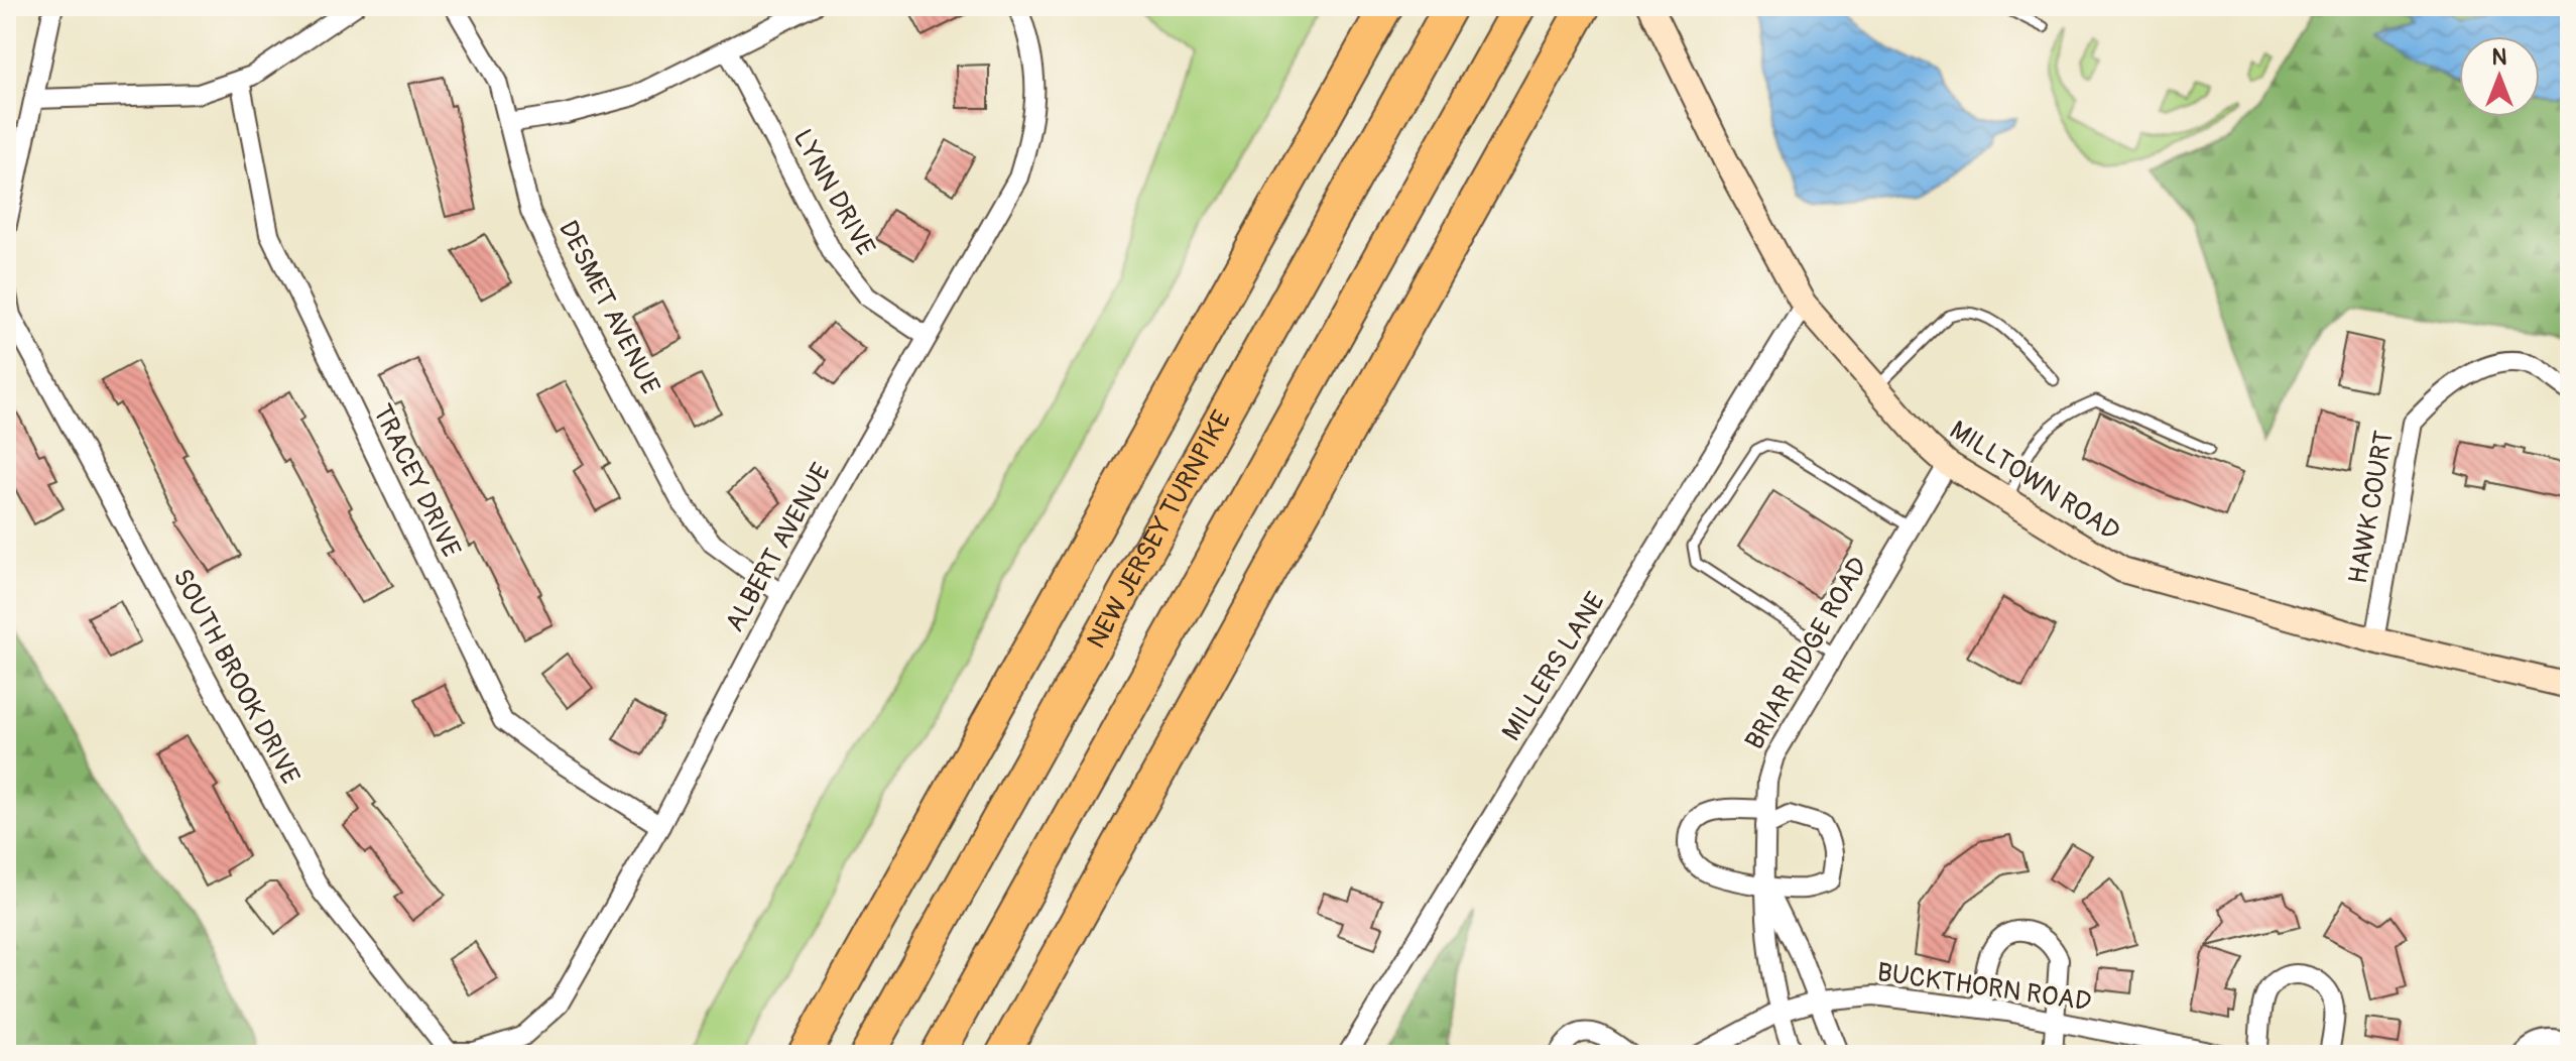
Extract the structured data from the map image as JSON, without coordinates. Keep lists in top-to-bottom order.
{
  "streets": {
    "highway": ["NEW JERSEY TURNPIKE"],
    "street": [
      "LYNN DRIVE",
      "DESMET AVENUE",
      "TRACEY DRIVE",
      "MILLTOWN ROAD",
      "HAWK COURT",
      "ALBERT AVENUE",
      "BRIAR RIDGE ROAD",
      "MILLERS LANE",
      "SOUTH BROOK DRIVE",
      "BUCKTHORN ROAD"
    ]
  },
  "crossings": [
    ["LYNN DRIVE", "ALBERT AVENUE"],
    ["DESMET AVENUE", "ALBERT AVENUE"],
    ["TRACEY DRIVE", "ALBERT AVENUE"],
    ["MILLTOWN ROAD", "HAWK COURT"],
    ["MILLTOWN ROAD", "BRIAR RIDGE ROAD"],
    ["MILLTOWN ROAD", "MILLERS LANE"],
    ["ALBERT AVENUE", "SOUTH BROOK DRIVE"],
    ["BRIAR RIDGE ROAD", "BUCKTHORN ROAD"]
  ],
  "north": "top"
}
